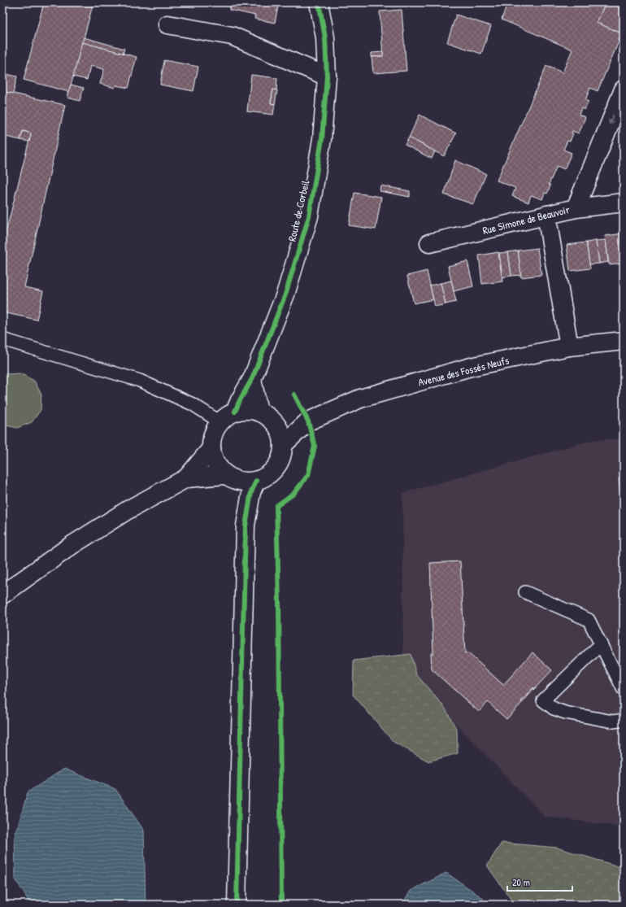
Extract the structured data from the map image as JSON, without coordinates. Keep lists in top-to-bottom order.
{
  "streets": {
    "street": ["Route de Corbeil", "Rue Simone de Beauvoir", "Avenue des Fossés Neufs"]
  },
  "crossings": [
    ["Route de Corbeil", "Avenue des Fossés Neufs"]
  ],
  "scale_bar": "20 m"
}
